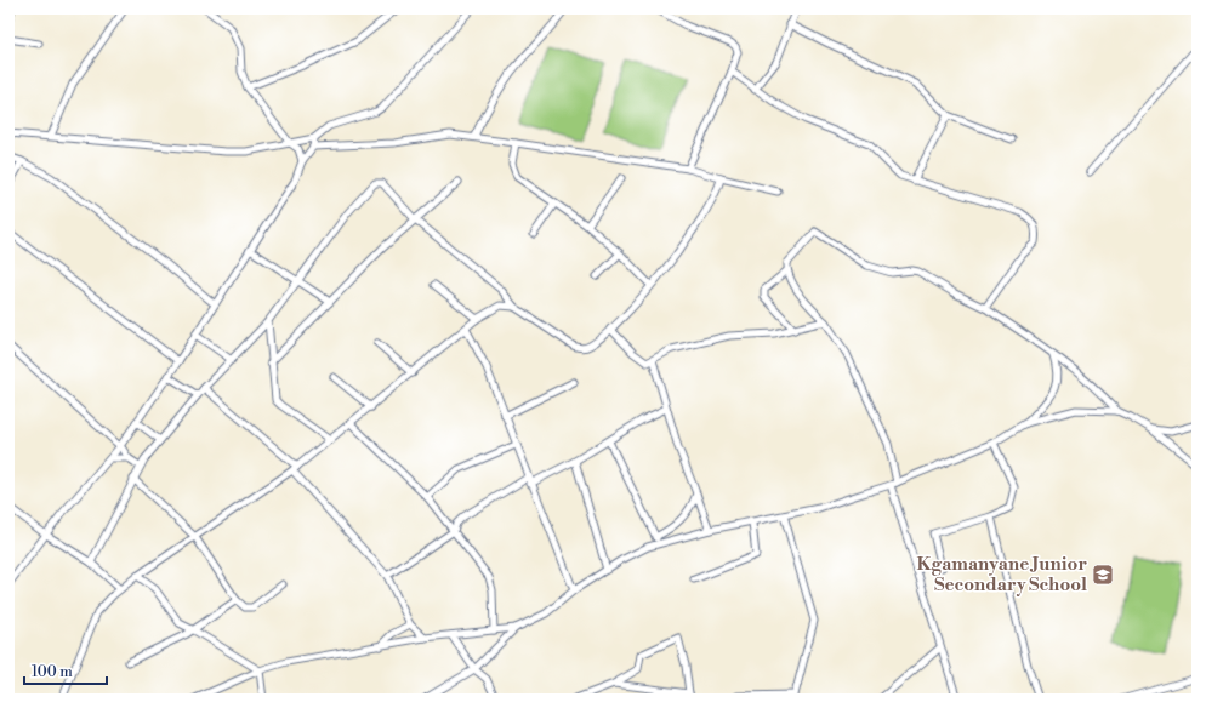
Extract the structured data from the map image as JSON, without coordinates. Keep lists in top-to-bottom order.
{
  "places": {
    "school or university": ["Kgamanyane Junior Secondary School"]
  },
  "scale_bar": "100 m"
}
